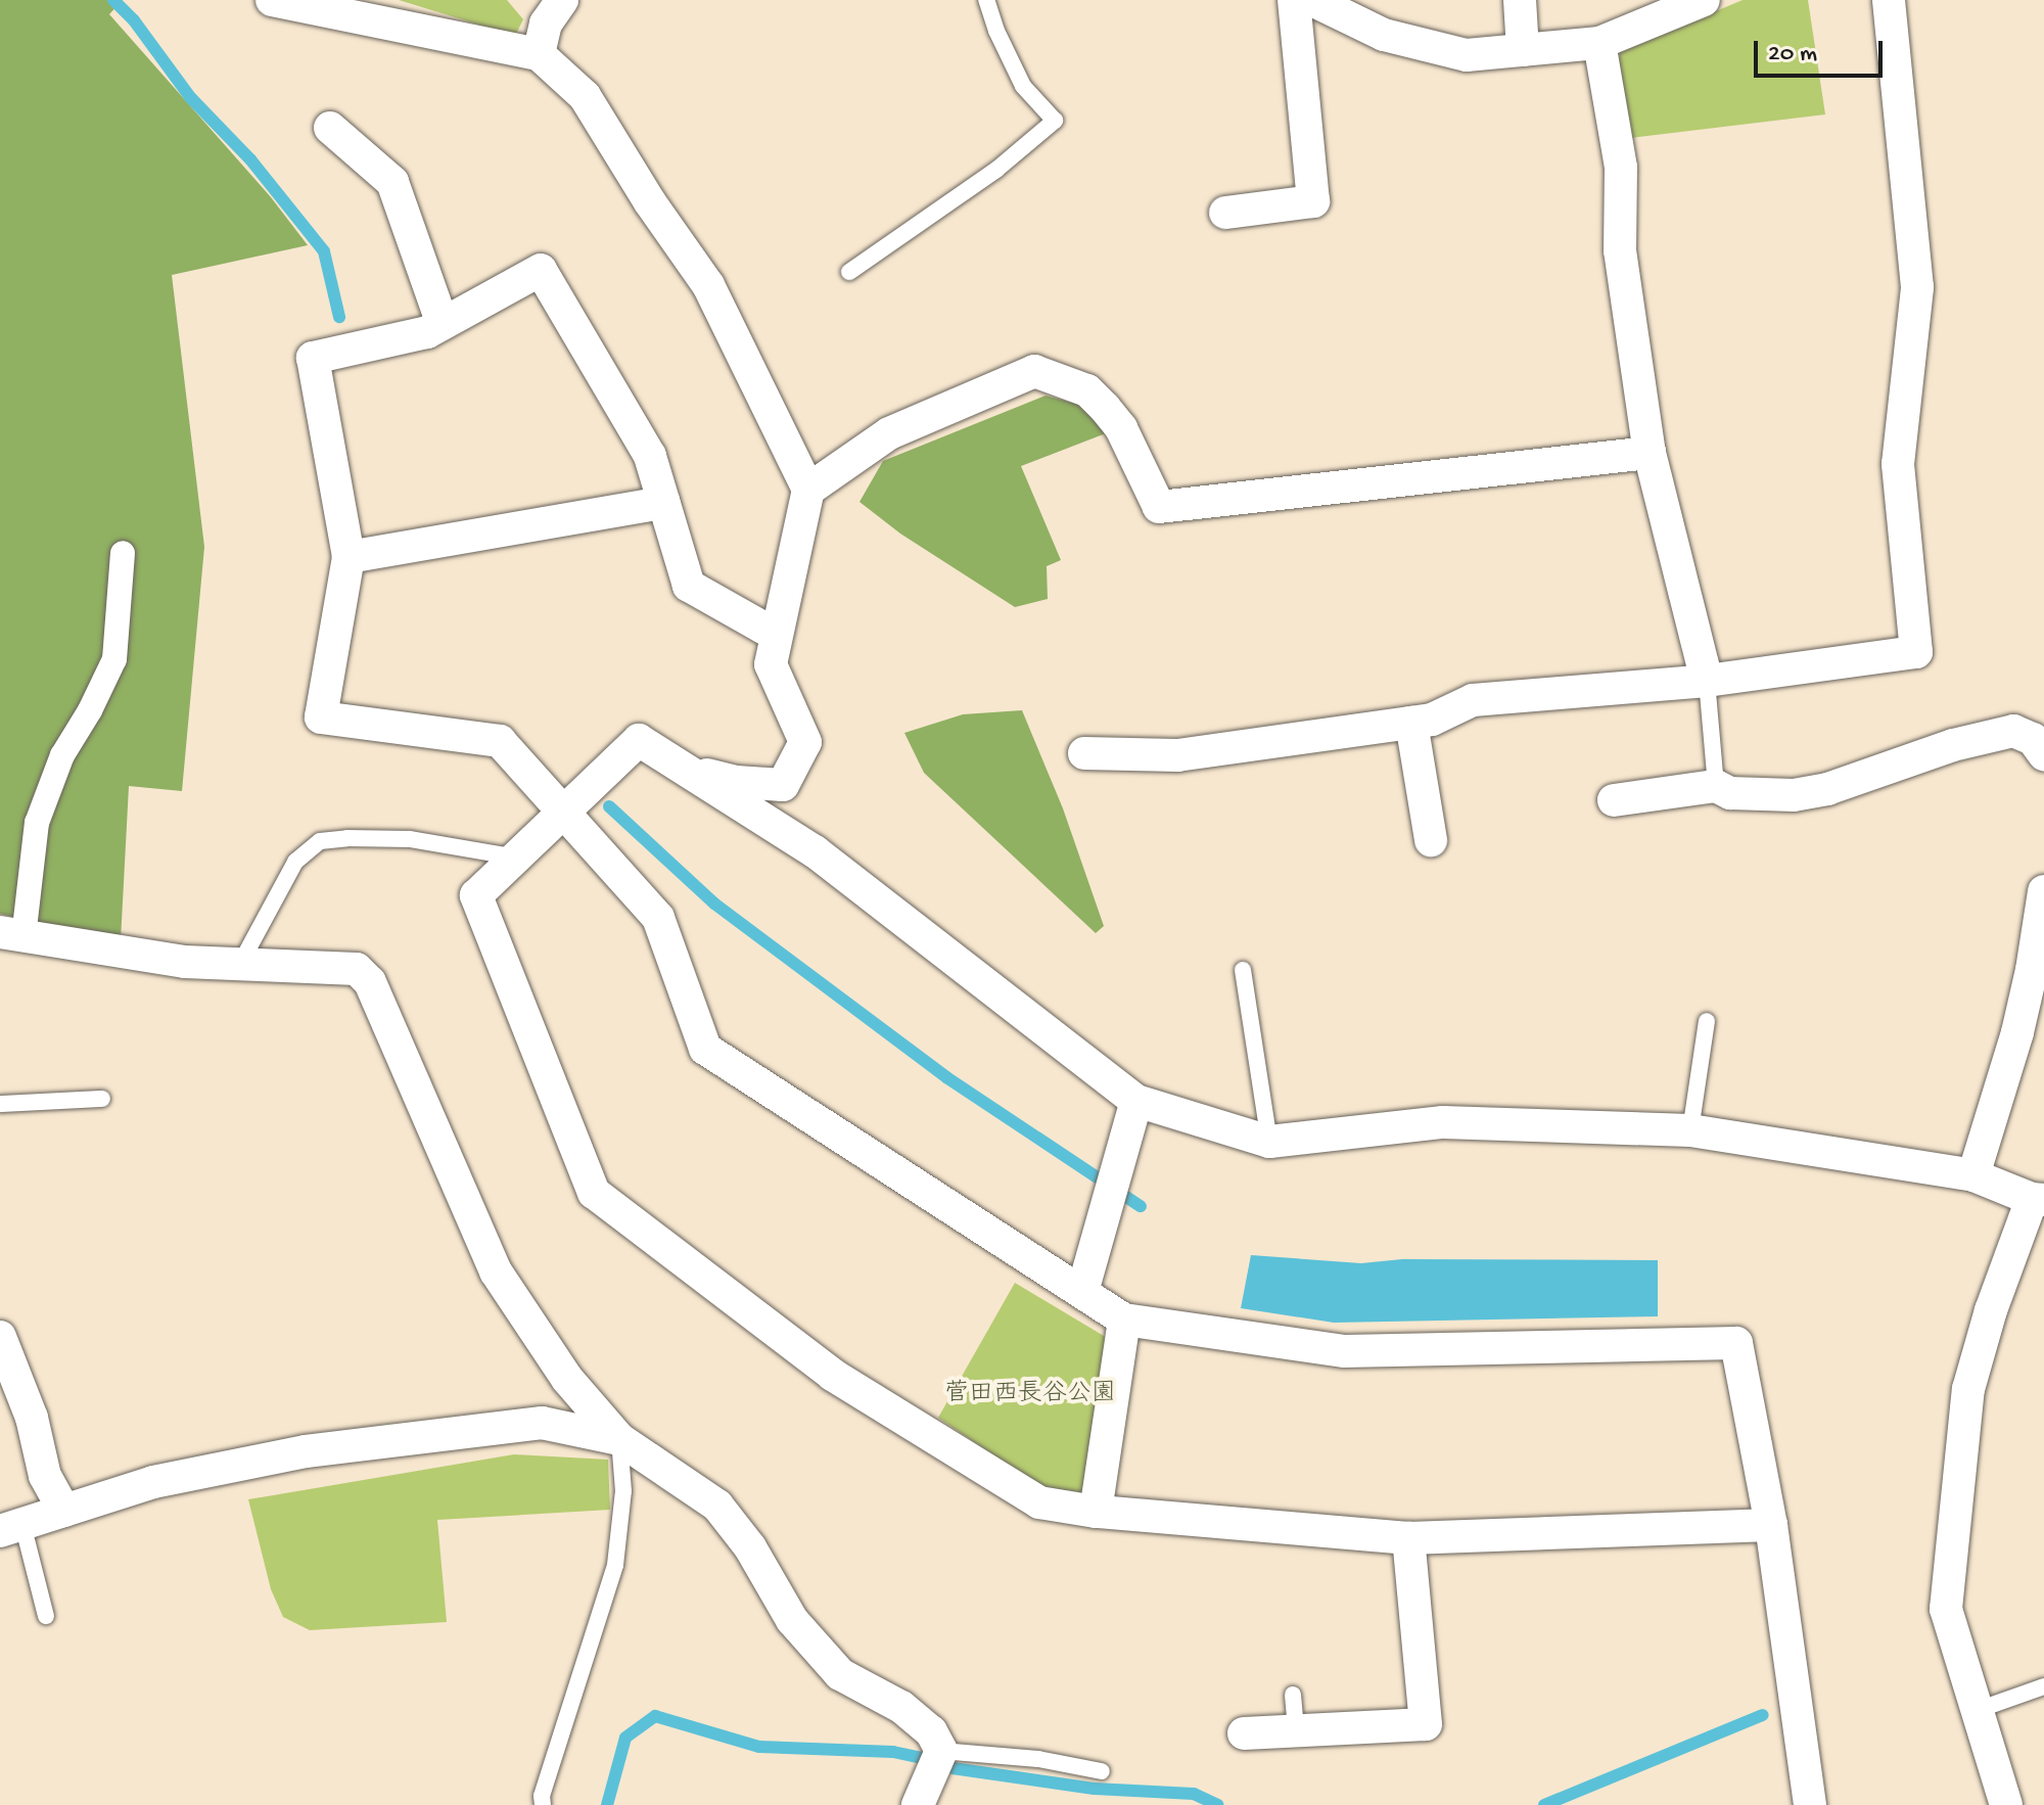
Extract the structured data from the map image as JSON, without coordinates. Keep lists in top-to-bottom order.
{
  "parks": ["菅田西長谷公園"],
  "scale_bar": "20 m"
}
